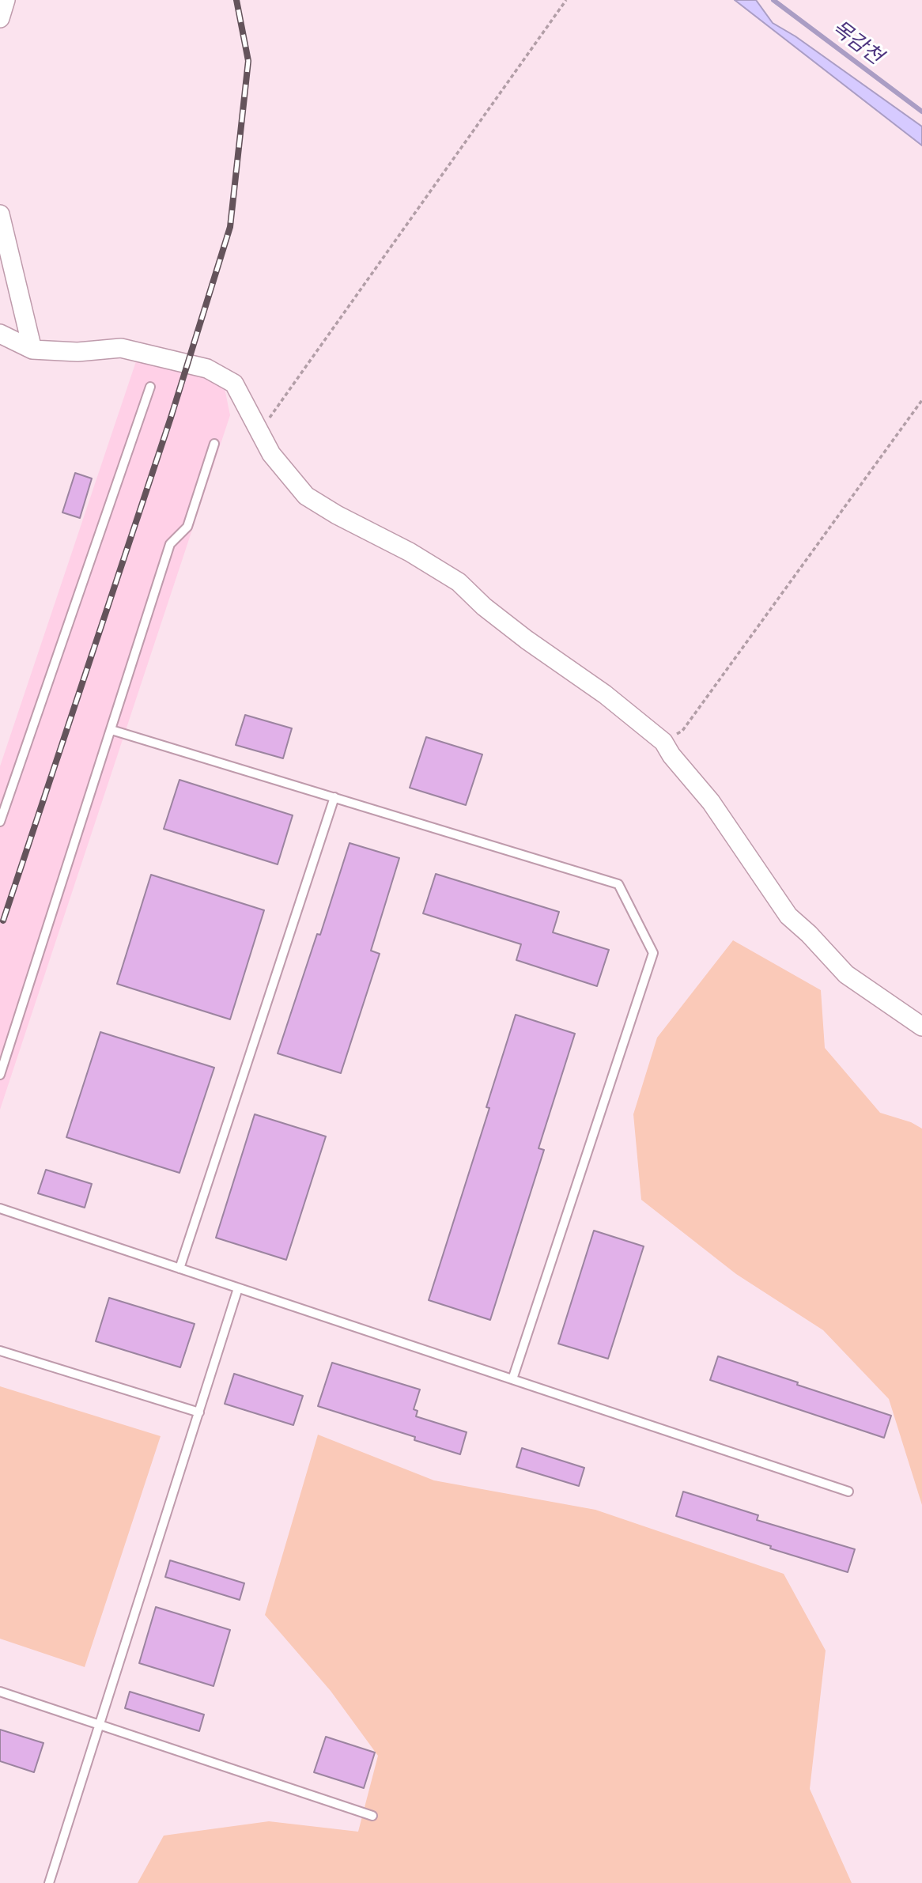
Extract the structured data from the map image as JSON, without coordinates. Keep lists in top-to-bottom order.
{
  "water": ["목감천"]
}
